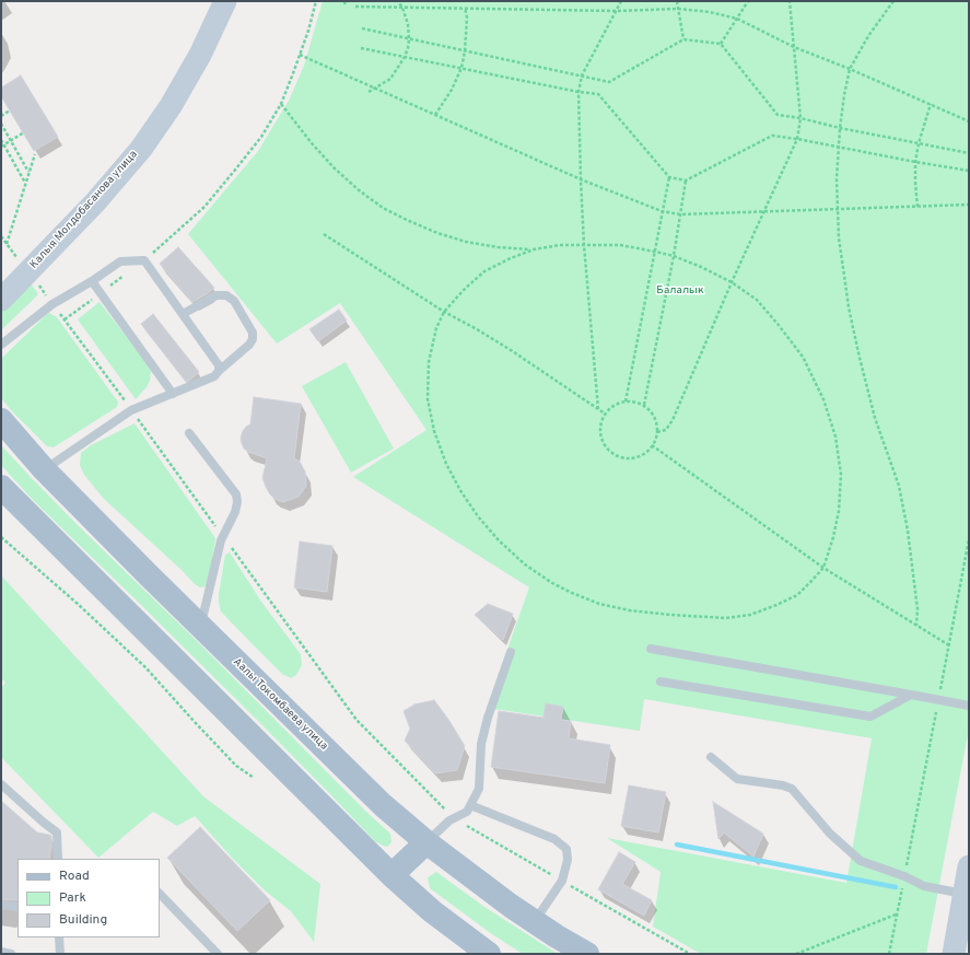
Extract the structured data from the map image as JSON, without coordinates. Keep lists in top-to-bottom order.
{
  "streets": {
    "main road": ["Аалы Токомбаева улица"],
    "street": ["Калыя Молдобасанова улица"]
  },
  "parks": ["Балалык"],
  "legend": ["Road", "Park", "Building"]
}
